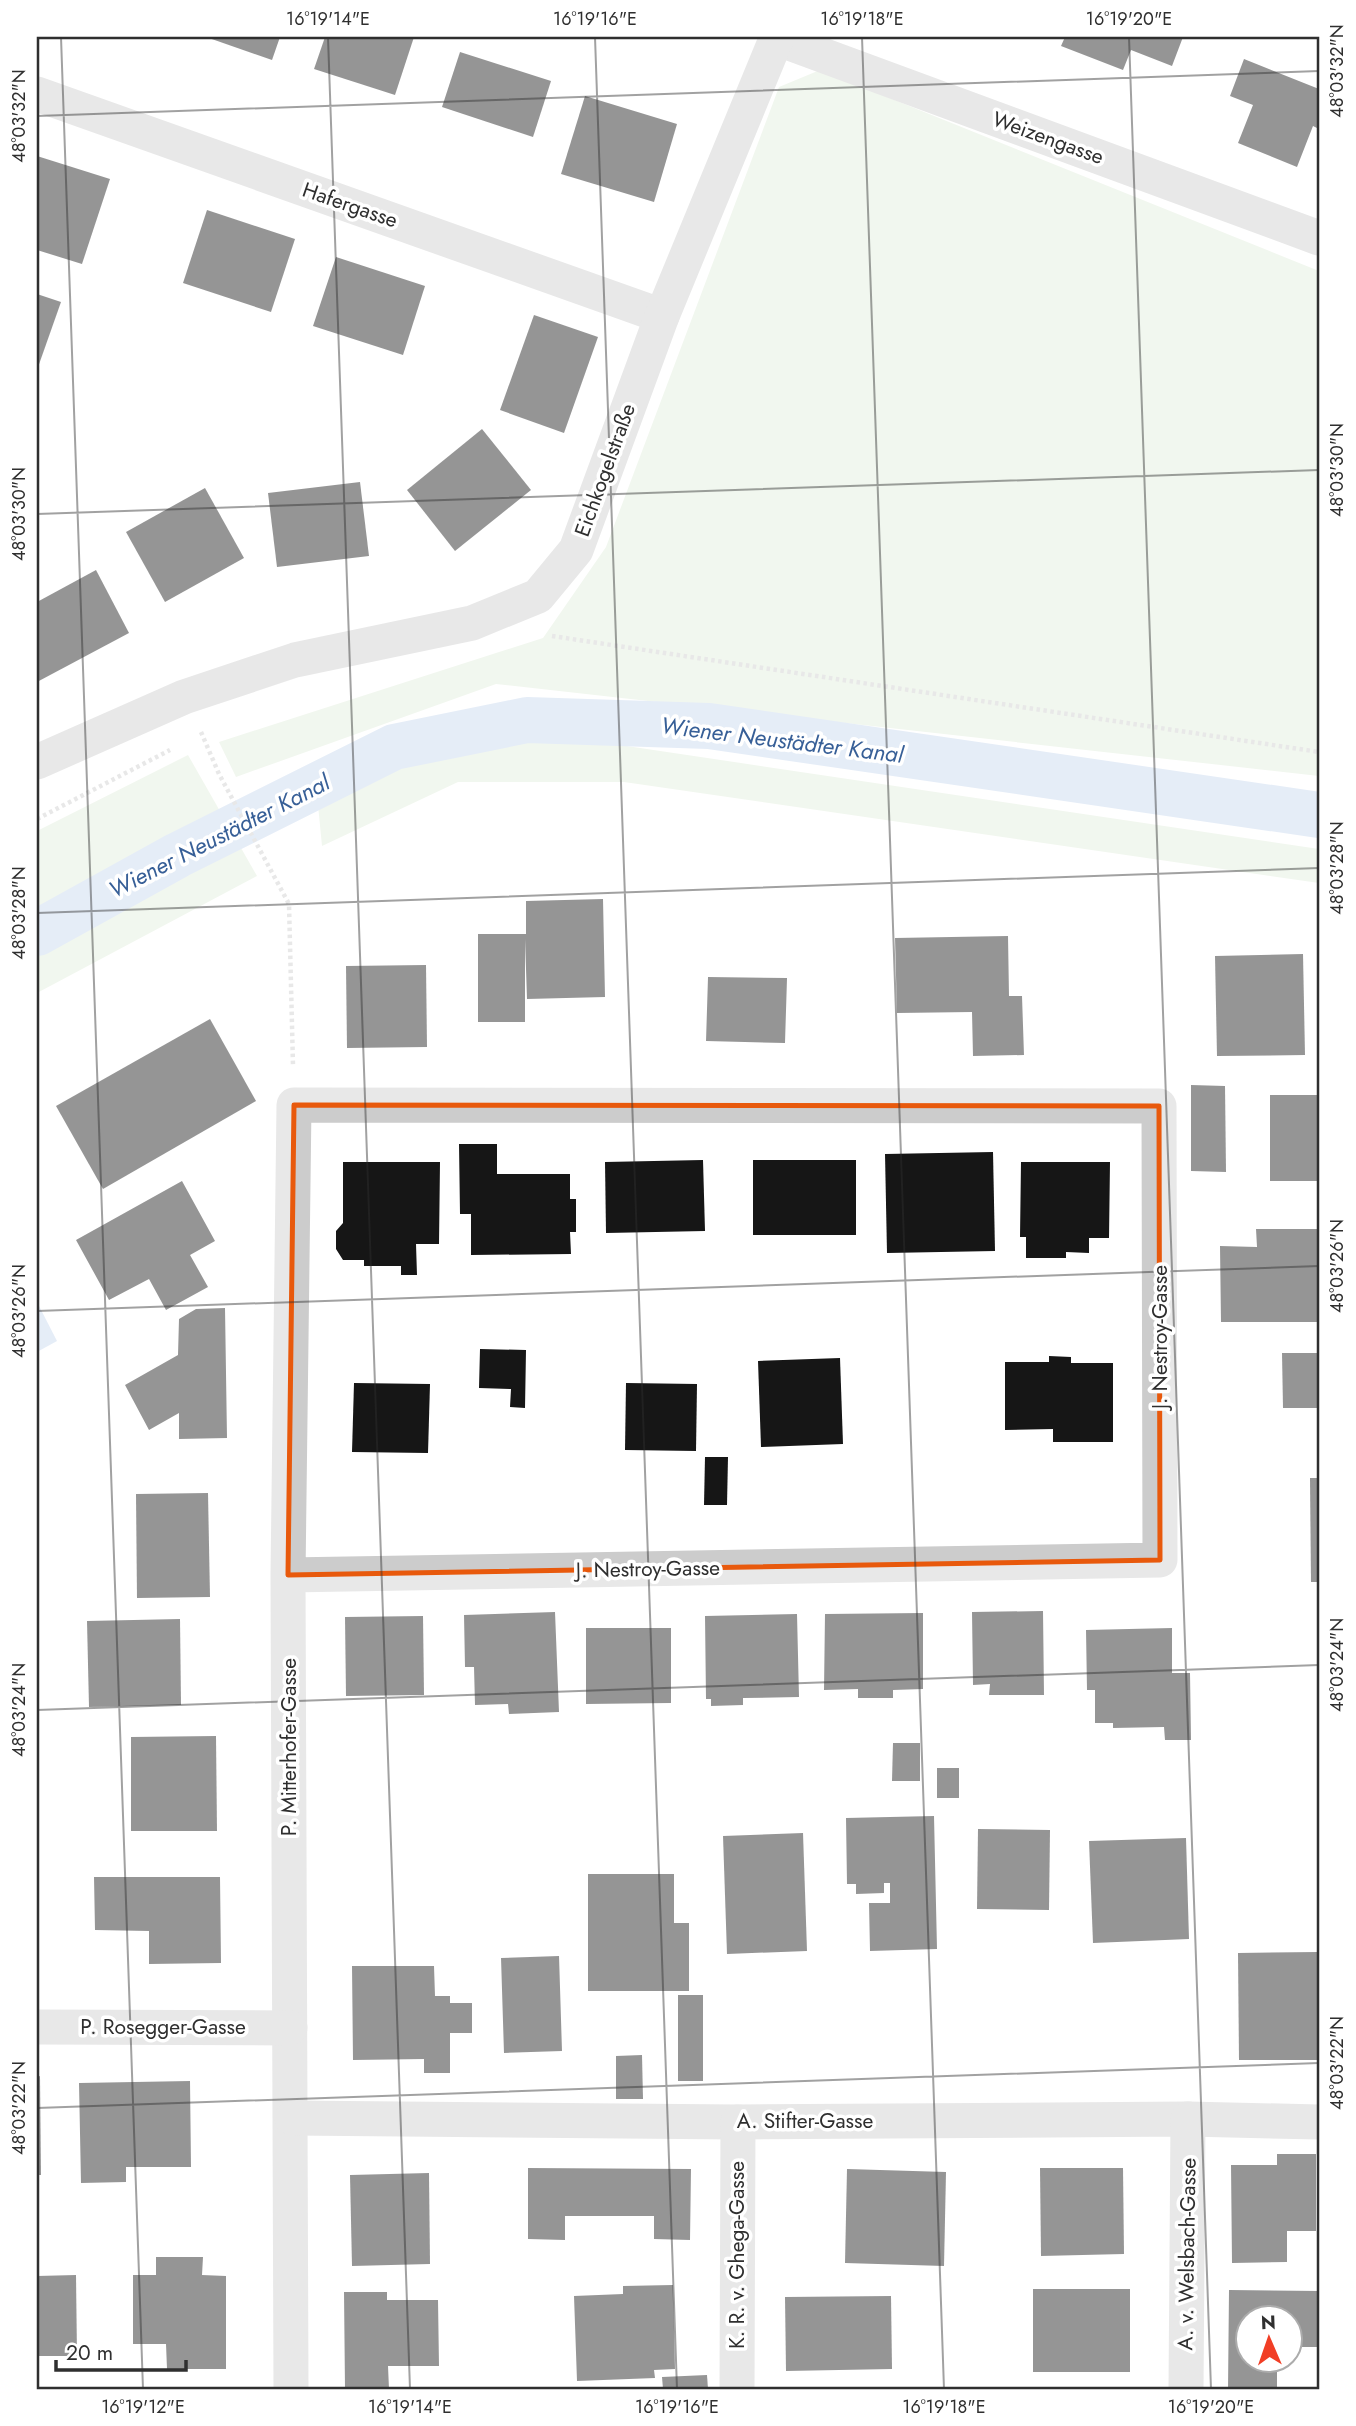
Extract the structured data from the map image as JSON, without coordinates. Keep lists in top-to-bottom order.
{
  "streets": {
    "street": [
      "Weizengasse",
      "Hafergasse",
      "Eichkogelstraße",
      "J. Nestroy-Gasse",
      "P. Mitterhofer-Gasse",
      "P. Rosegger-Gasse",
      "A. Stifter-Gasse",
      "A. v. Welsbach-Gasse",
      "K. R. v. Ghega-Gasse"
    ]
  },
  "crossings": [
    ["Weizengasse", "Eichkogelstraße"],
    ["Hafergasse", "Eichkogelstraße"],
    ["J. Nestroy-Gasse", "P. Mitterhofer-Gasse"],
    ["P. Mitterhofer-Gasse", "P. Rosegger-Gasse"],
    ["P. Mitterhofer-Gasse", "A. Stifter-Gasse"],
    ["A. Stifter-Gasse", "A. v. Welsbach-Gasse"],
    ["A. Stifter-Gasse", "K. R. v. Ghega-Gasse"]
  ],
  "water": ["Wiener Neustädter Kanal"],
  "scale_bar": "20 m",
  "north": "top",
  "coordinates": [
    "16°19'14\"E",
    "16°19'16\"E",
    "16°19'18\"E",
    "16°19'20\"E",
    "48°03'32\"N",
    "48°03'30\"N",
    "48°03'28\"N",
    "48°03'26\"N",
    "48°03'24\"N",
    "48°03'22\"N",
    "16°19'12\"E"
  ]
}
